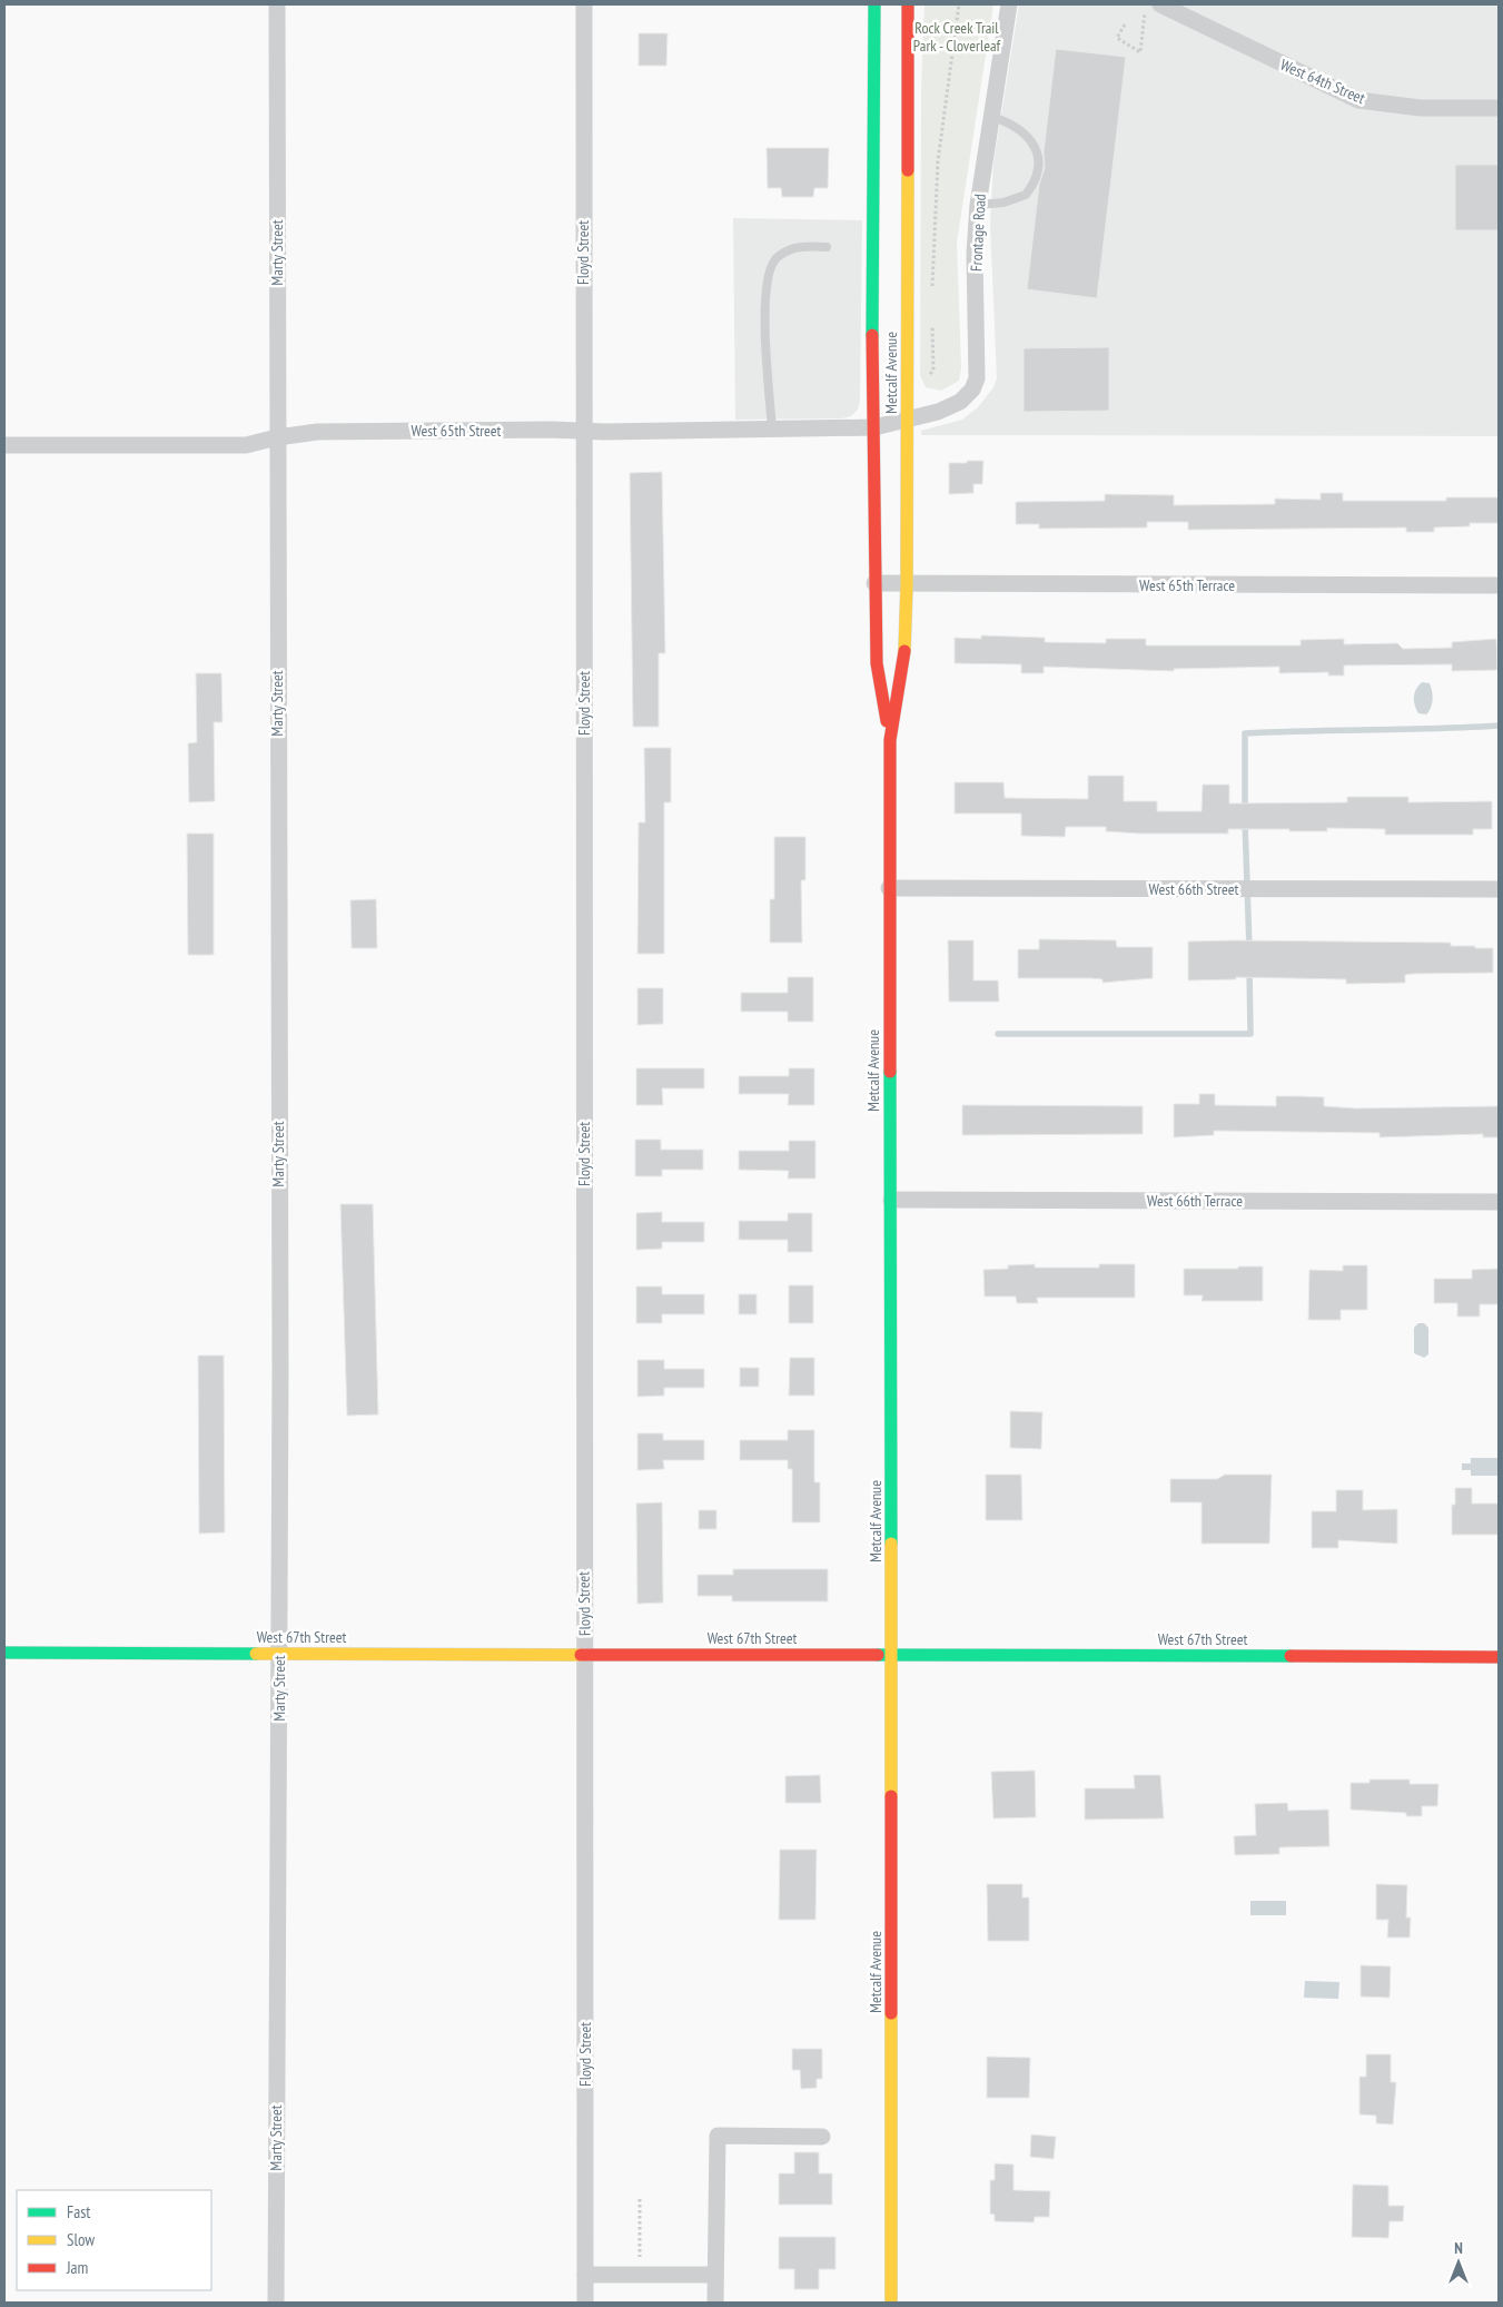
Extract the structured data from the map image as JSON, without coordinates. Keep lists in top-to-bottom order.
{
  "streets": {
    "main road": ["Metcalf Avenue", "West 67th Street"],
    "street": [
      "West 64th Street",
      "Frontage Road",
      "Marty Street",
      "Floyd Street",
      "West 65th Street",
      "West 65th Terrace",
      "West 66th Street",
      "West 66th Terrace"
    ]
  },
  "crossings": [
    ["Frontage Road", "Metcalf Avenue"],
    ["Frontage Road", "West 65th Street"],
    ["Marty Street", "West 65th Street"],
    ["Marty Street", "West 67th Street"],
    ["Floyd Street", "West 65th Street"],
    ["Floyd Street", "West 67th Street"],
    ["Metcalf Avenue", "West 65th Street"],
    ["Metcalf Avenue", "West 65th Terrace"],
    ["Metcalf Avenue", "West 66th Street"],
    ["Metcalf Avenue", "West 66th Terrace"],
    ["Metcalf Avenue", "West 67th Street"]
  ],
  "parks": ["Rock Creek Trail Park - Cloverleaf"],
  "legend": ["Fast", "Slow", "Jam"],
  "north": "top"
}
